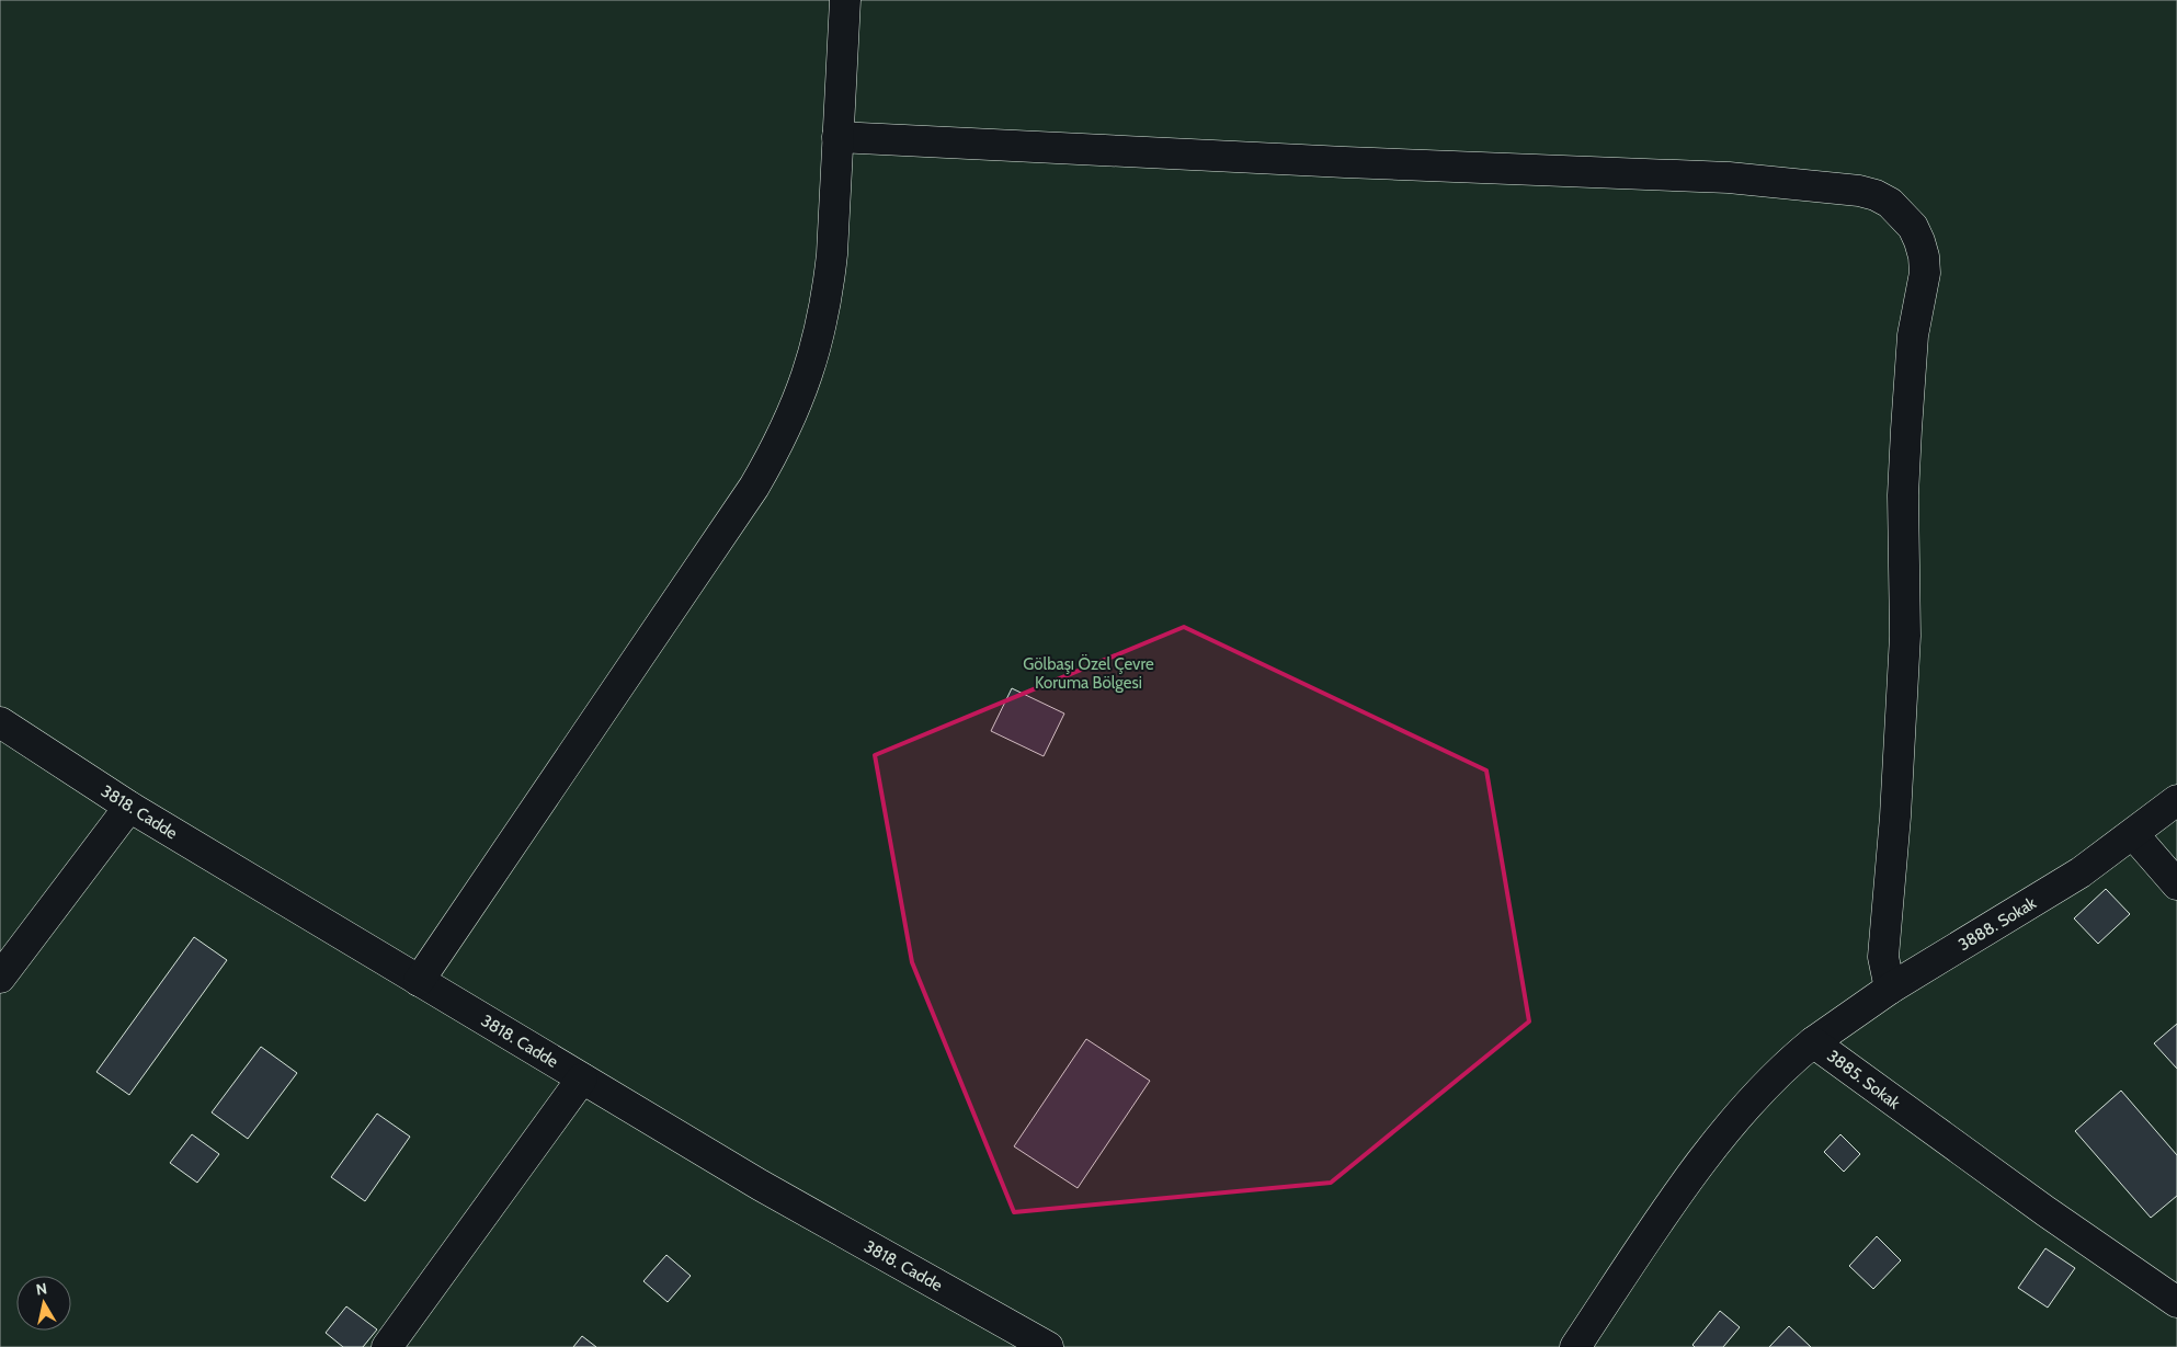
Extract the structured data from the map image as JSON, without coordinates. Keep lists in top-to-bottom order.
{
  "streets": {
    "street": ["3818. Cadde", "3888. Sokak", "3885. Sokak"]
  },
  "crossings": [
    ["3888. Sokak", "3885. Sokak"]
  ],
  "parks": ["Gölbaşı Özel Çevre Koruma Bölgesi"],
  "north": "top"
}
